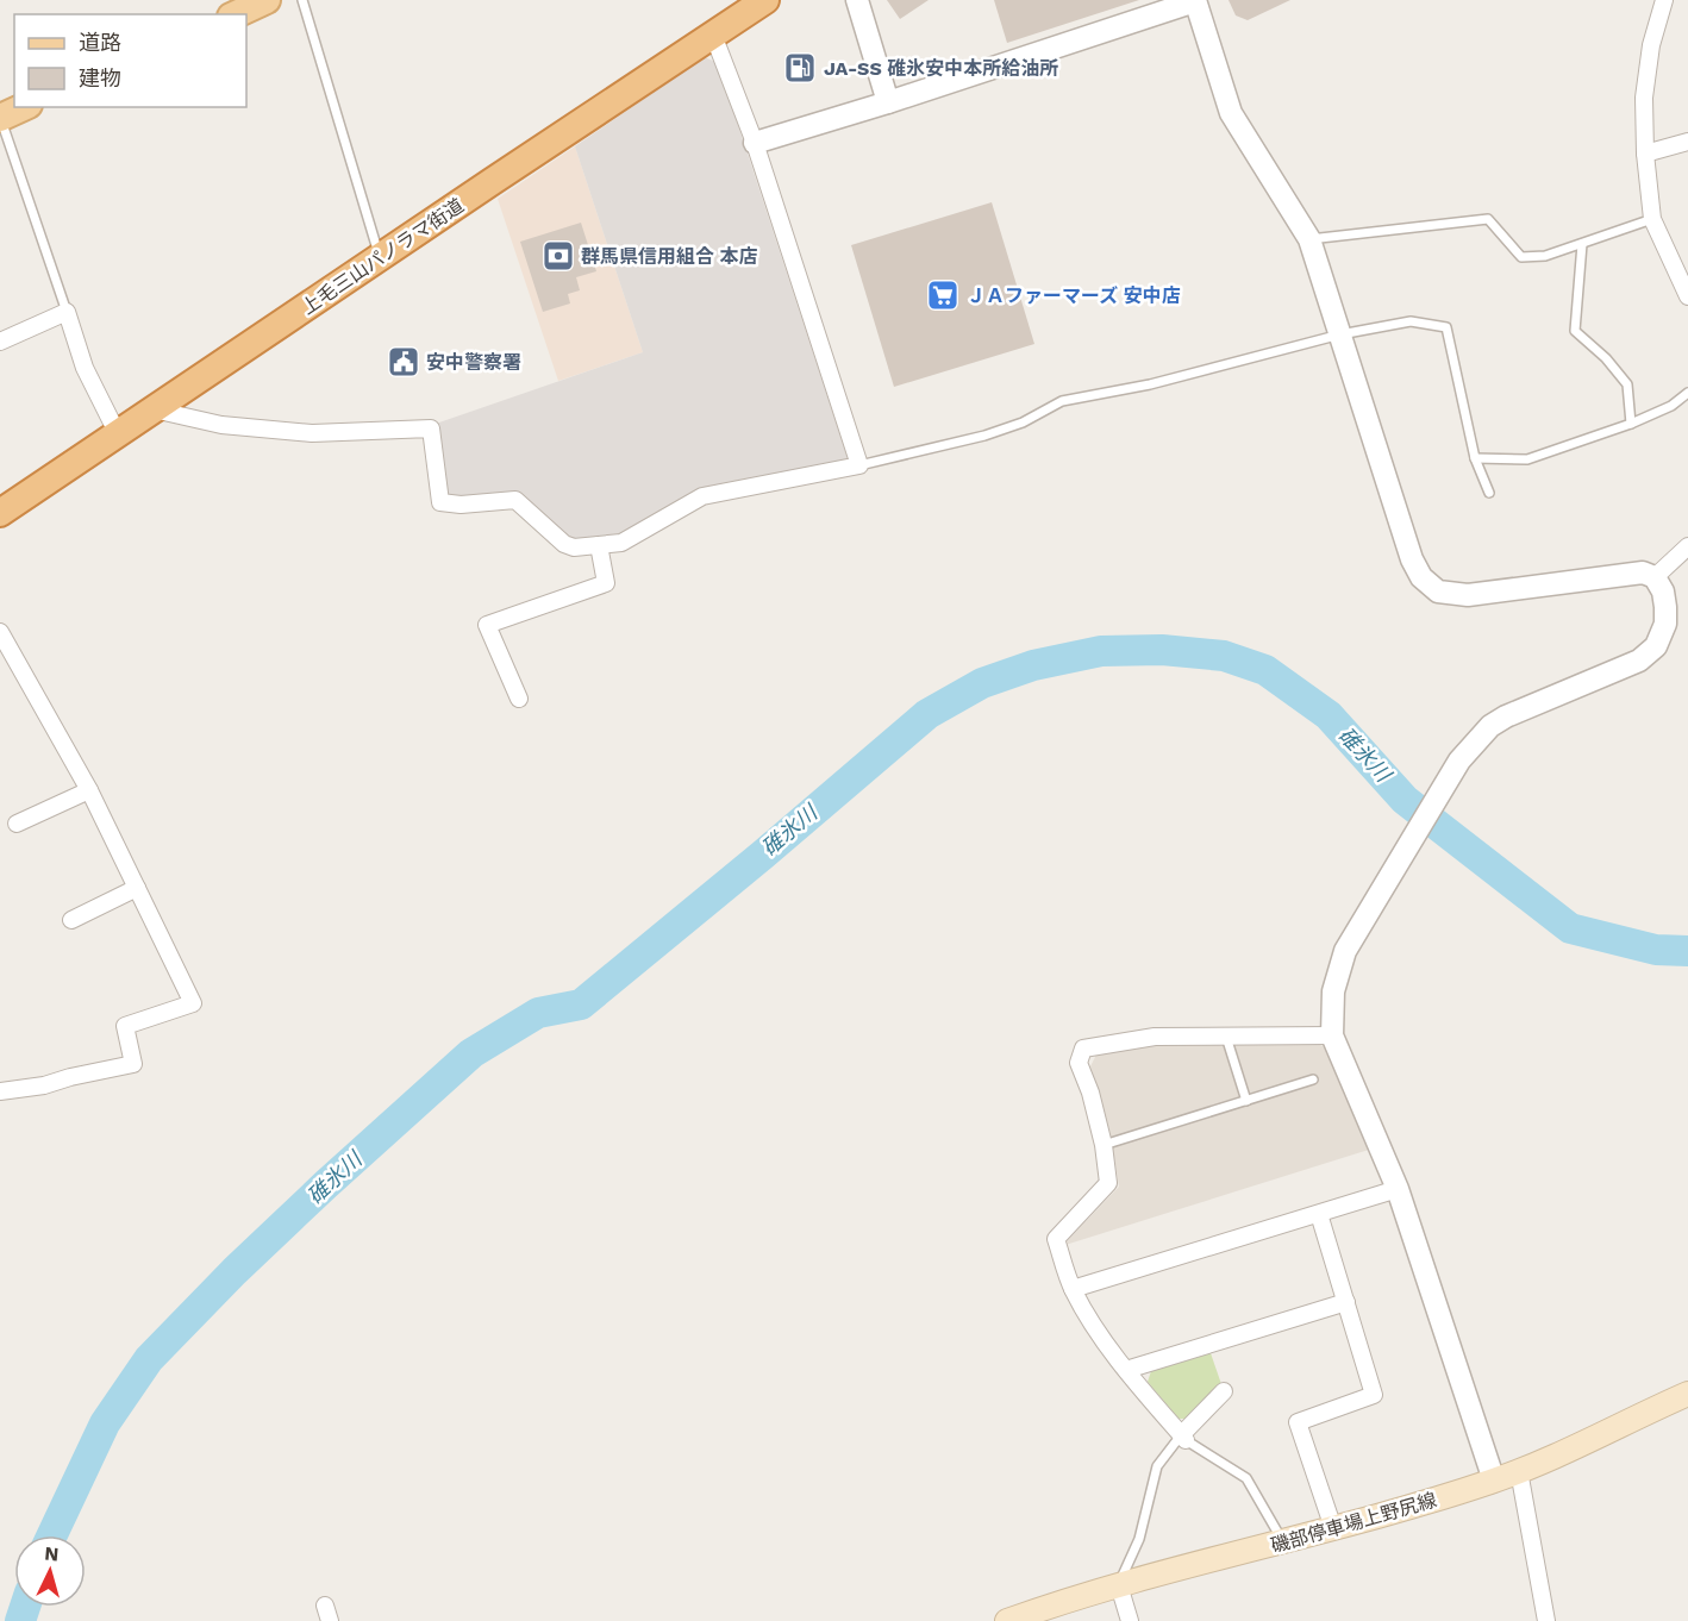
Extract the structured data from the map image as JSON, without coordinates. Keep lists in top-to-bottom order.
{
  "streets": {
    "highway": ["上毛三山パノラマ街道"],
    "main road": ["磯部停車場上野尻線"]
  },
  "water": ["碓氷川"],
  "places": {
    "fuel station": ["JA-SS 碓氷安中本所給油所"],
    "bank": ["群馬県信用組合 本店"],
    "supermarket": ["ＪＡファーマーズ 安中店"],
    "public building": ["安中警察署"]
  },
  "legend": ["道路", "建物"],
  "north": "top"
}
